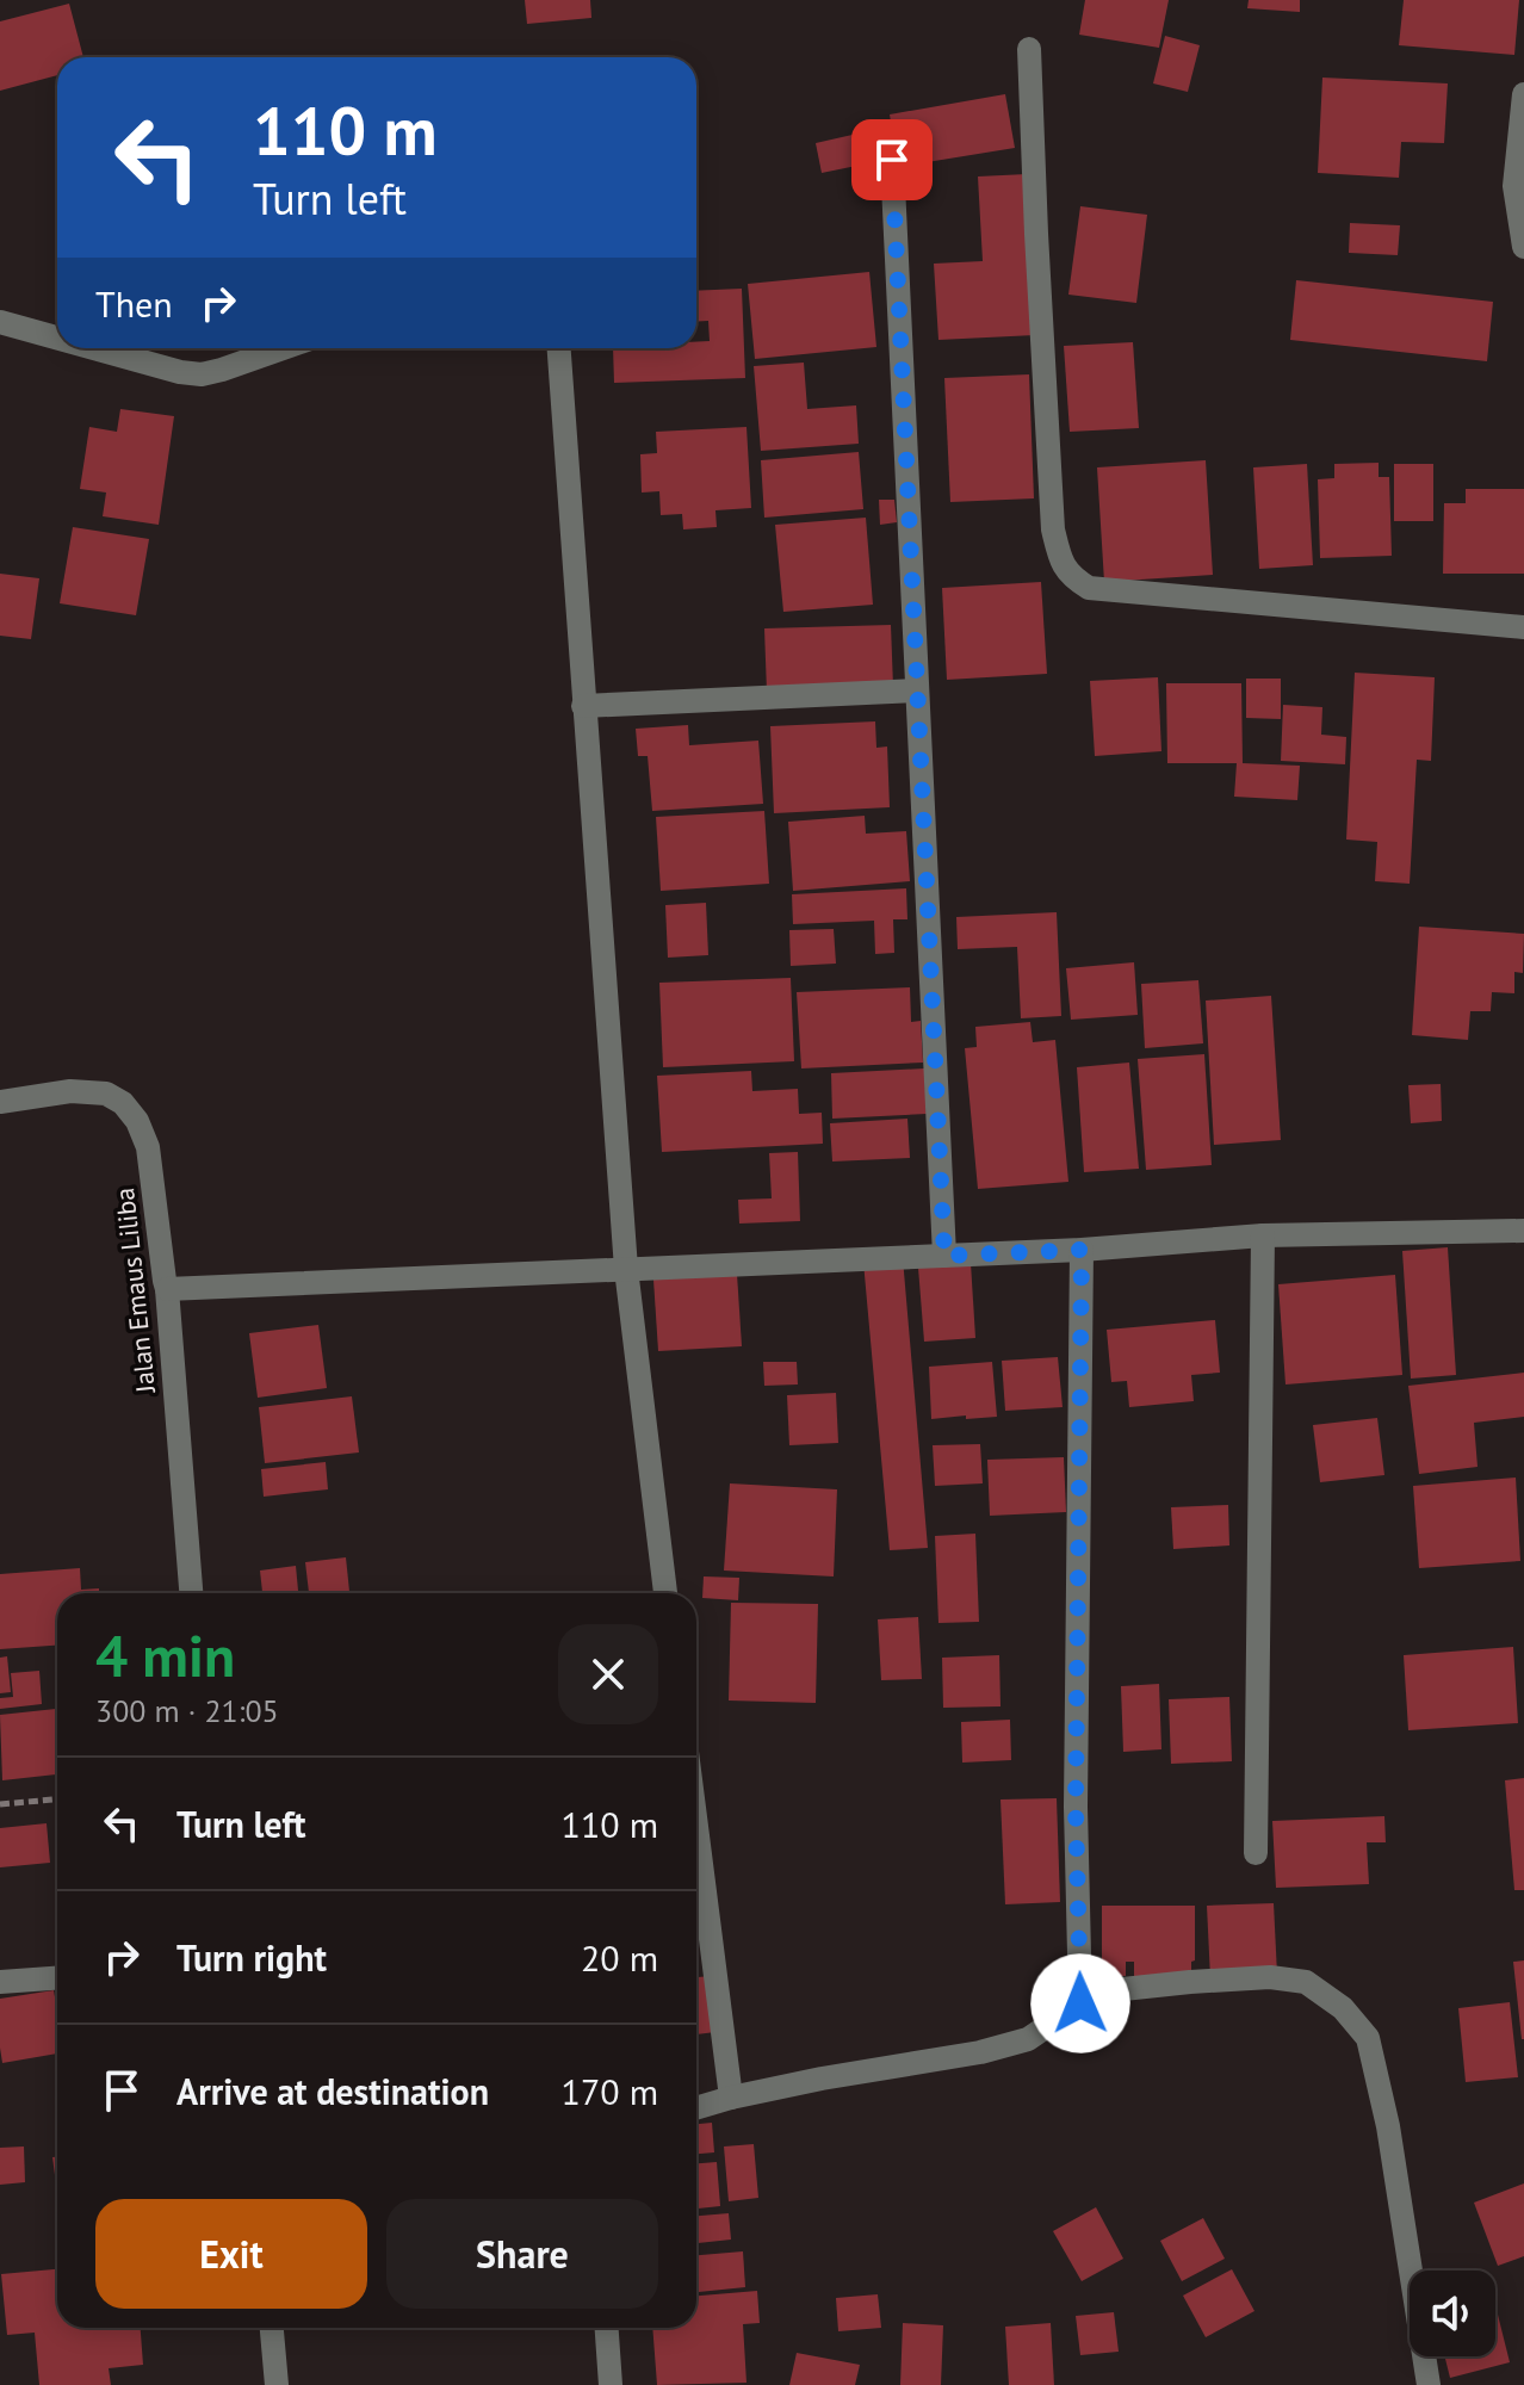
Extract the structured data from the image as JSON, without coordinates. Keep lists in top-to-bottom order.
{
  "streets": {
    "street": ["Jalan Emaus Liliba"]
  },
  "page": {
    "turn": ["110 m", "Turn left"],
    "then": "Then",
    "heading": ["4 min", "300 m · 21:05"],
    "list": [
      {
        "name": "Turn left",
        "value": "110 m"
      },
      {
        "name": "Turn right",
        "value": "20 m"
      },
      {
        "name": "Arrive at destination",
        "value": "170 m"
      }
    ],
    "buttons": ["Exit", "Share"]
  }
}
